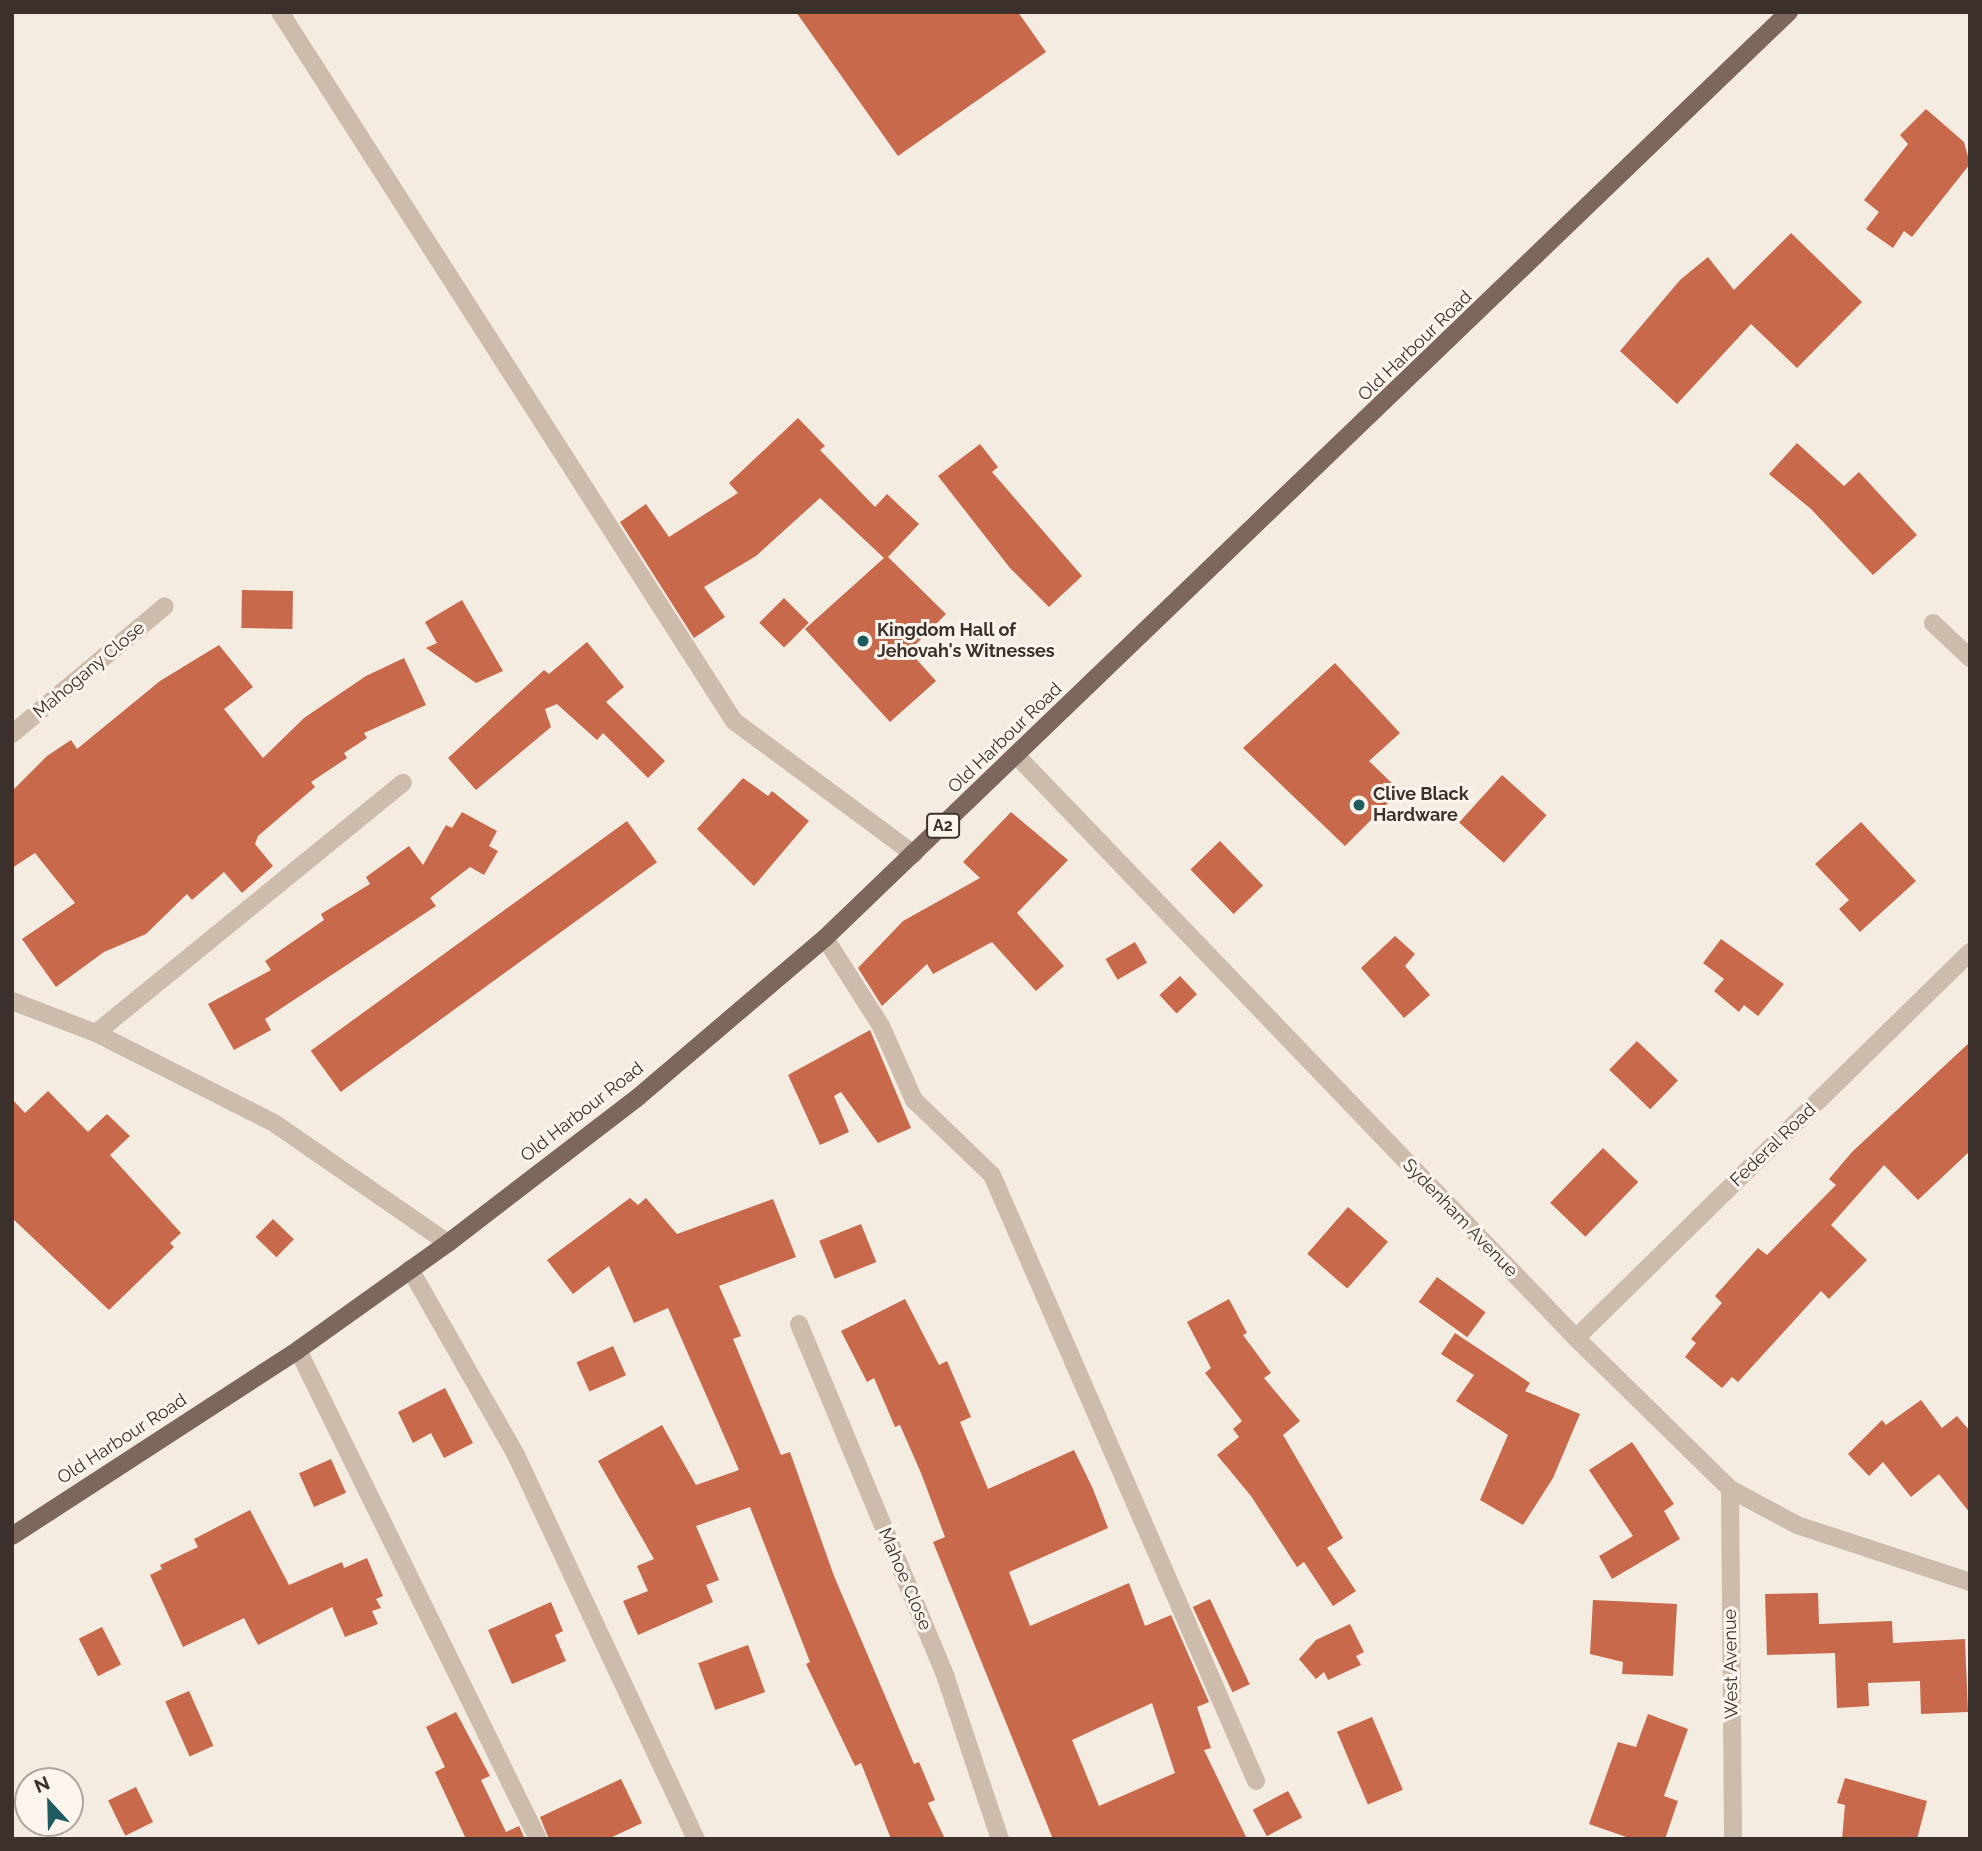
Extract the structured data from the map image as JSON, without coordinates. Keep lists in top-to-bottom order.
{
  "streets": {
    "main road": ["Old Harbour Road", "A2"],
    "street": [
      "Mahogany Close",
      "Federal Road",
      "Sydenham Avenue",
      "Mahoe Close",
      "West Avenue"
    ]
  },
  "crossings": [
    ["Old Harbour Road", "Sydenham Avenue"],
    ["Federal Road", "Sydenham Avenue"],
    ["Sydenham Avenue", "West Avenue"]
  ],
  "places": ["Kingdom Hall of Jehovah's Witnesses", "Clive Black Hardware"],
  "north": "top"
}
